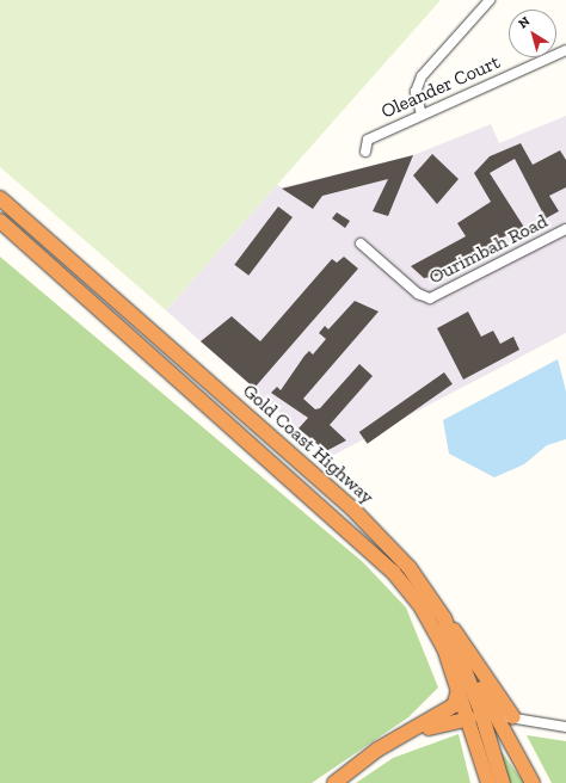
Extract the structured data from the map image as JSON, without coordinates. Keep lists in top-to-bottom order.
{
  "streets": {
    "highway": ["Gold Coast Highway"],
    "street": ["Oleander Court", "Ourimbah Road"]
  },
  "north": "top left"
}
